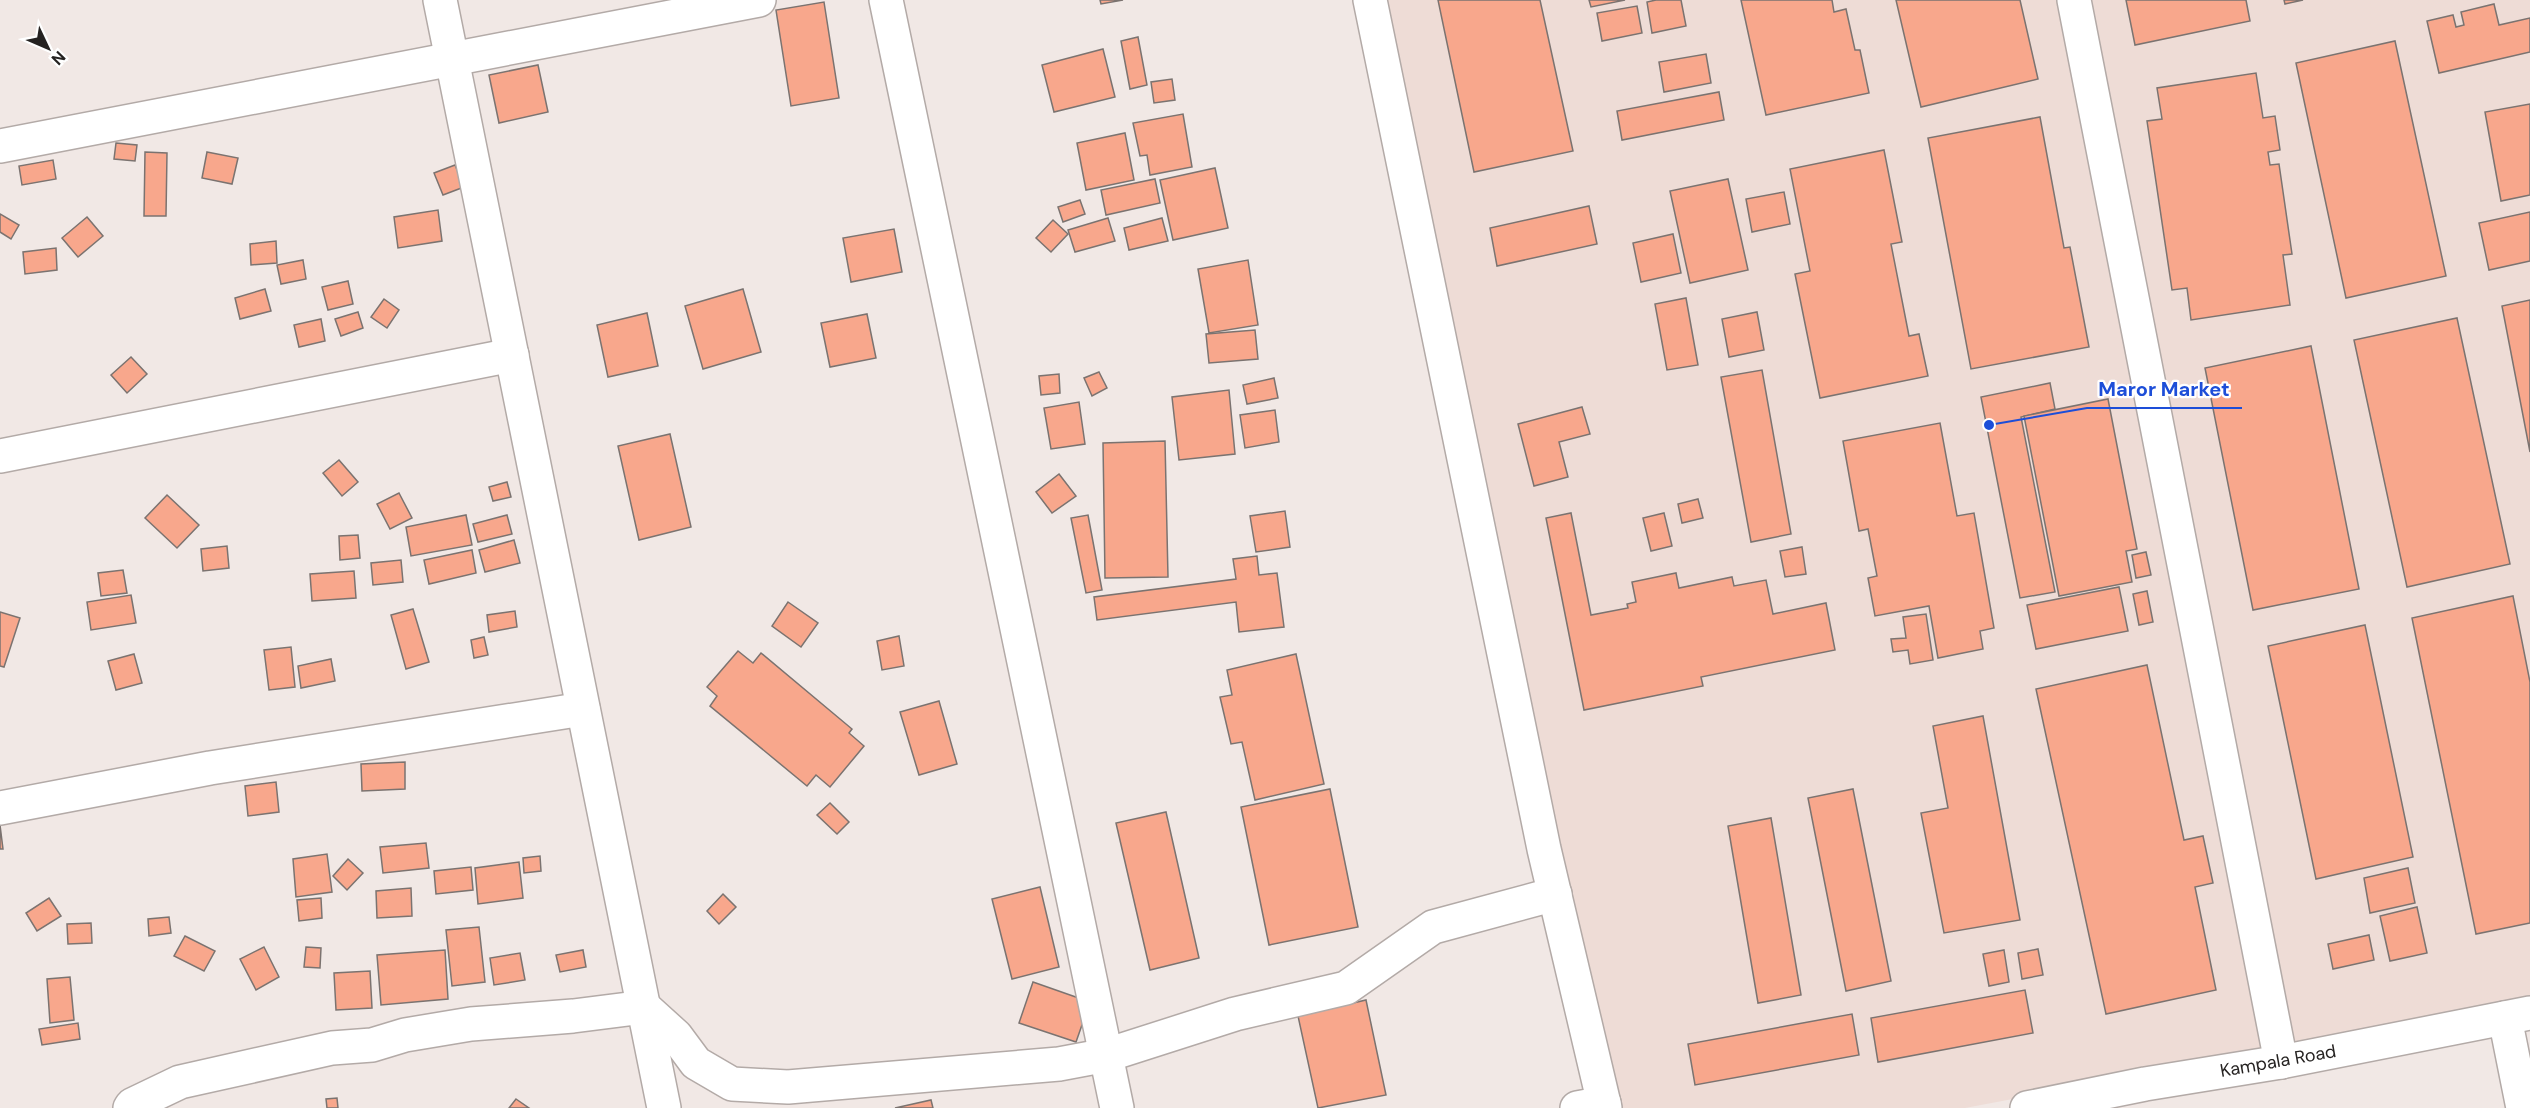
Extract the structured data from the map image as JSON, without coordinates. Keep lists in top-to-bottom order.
{
  "streets": {
    "street": ["Kampala Road"]
  },
  "places": ["Maror Market"],
  "north": "bottom right"
}
